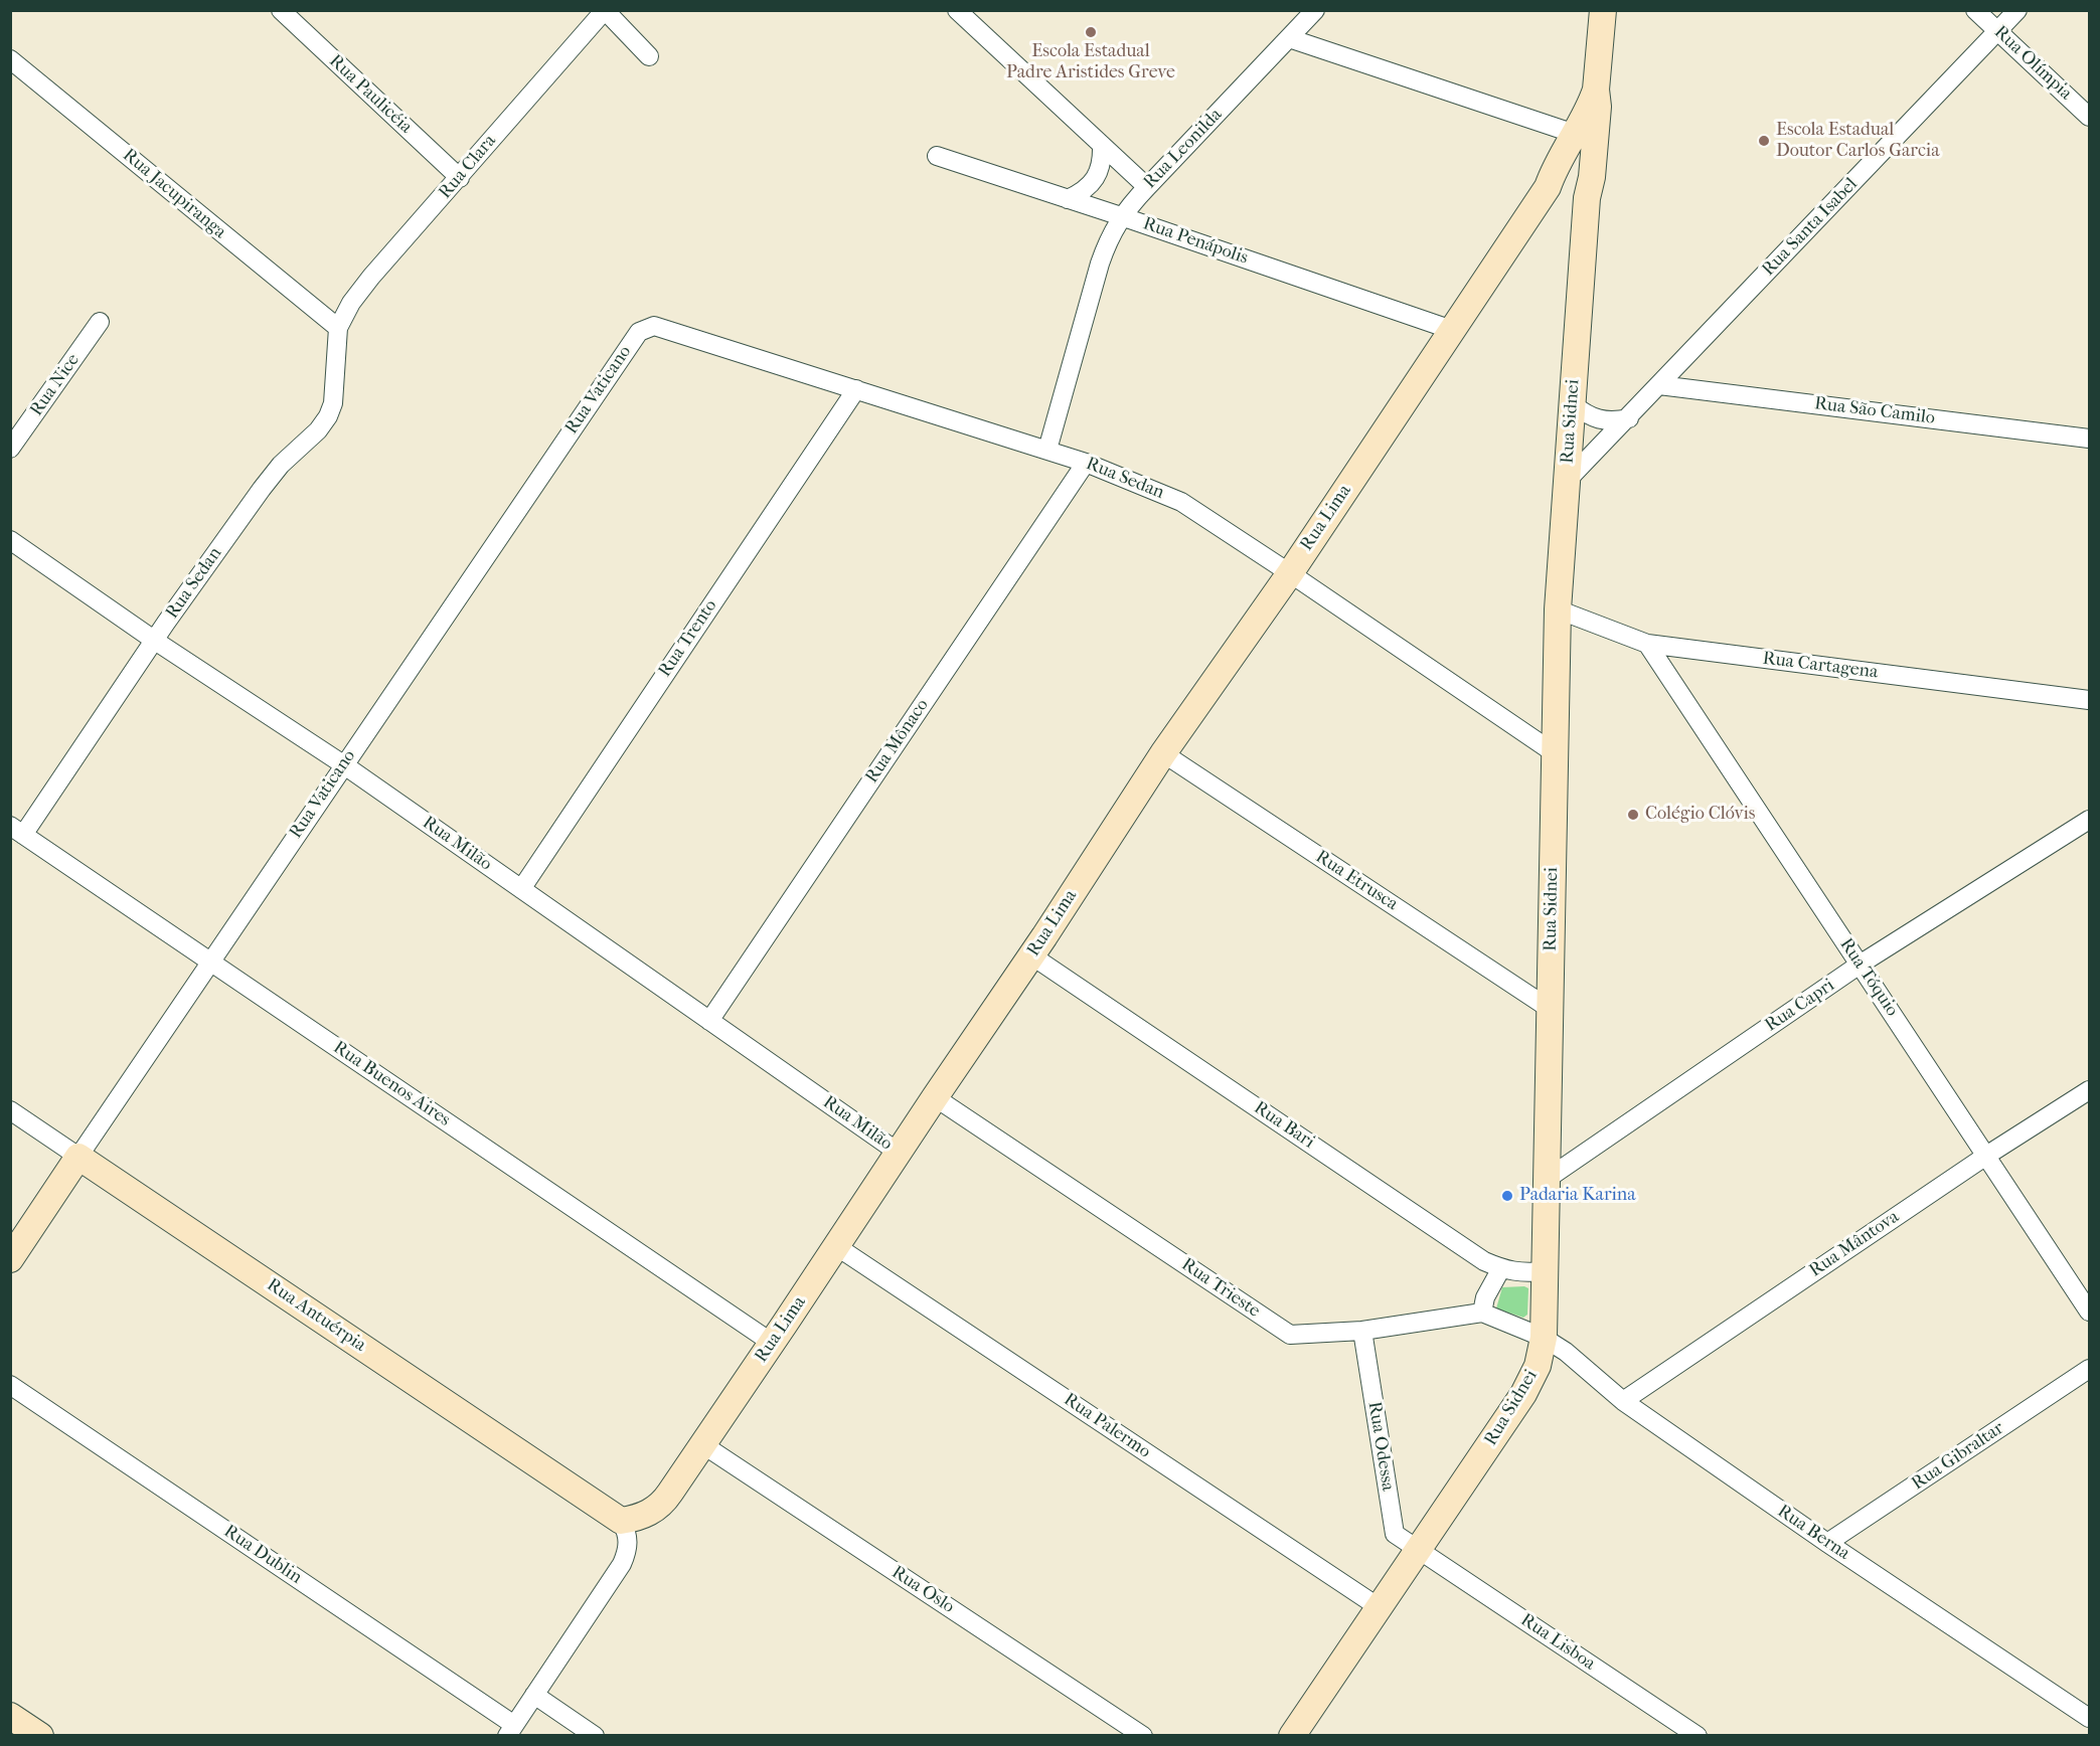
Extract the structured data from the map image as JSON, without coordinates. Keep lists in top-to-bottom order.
{
  "streets": {
    "main road": [
      "Rua Vaticano",
      "Rua Sidnei",
      "Rua Lima",
      "Rua Antuérpia"
    ],
    "street": [
      "Rua Olímpia",
      "Rua Paulicéia",
      "Rua Leonilda",
      "Rua Clara",
      "Rua Jacupiranga",
      "Rua Santa Isabel",
      "Rua Penápolis",
      "Rua Nice",
      "Rua São Camilo",
      "Rua Sedan",
      "Rua Trento",
      "Rua Cartagena",
      "Rua Mônaco",
      "Rua Milão",
      "Rua Etrusca",
      "Rua Tóquio",
      "Rua Capri",
      "Rua Buenos Aires",
      "Rua Bari",
      "Rua Mântova",
      "Rua Trieste",
      "Rua Palermo",
      "Rua Odessa",
      "Rua Gibraltar",
      "Rua Berna",
      "Rua Dublin",
      "Rua Oslo",
      "Rua Lisboa"
    ]
  },
  "crossings": [
    ["Rua Olímpia", "Rua Santa Isabel"],
    ["Rua Paulicéia", "Rua Clara"],
    ["Rua Leonilda", "Rua Penápolis"],
    ["Rua Leonilda", "Rua Sedan"],
    ["Rua Clara", "Rua Jacupiranga"],
    ["Rua Clara", "Rua Sedan"],
    ["Rua Jacupiranga", "Rua Sedan"],
    ["Rua Santa Isabel", "Rua São Camilo"],
    ["Rua Santa Isabel", "Rua Sidnei"],
    ["Rua Penápolis", "Rua Lima"],
    ["Rua Vaticano", "Rua Sedan"],
    ["Rua Vaticano", "Rua Milão"],
    ["Rua Vaticano", "Rua Buenos Aires"],
    ["Rua Vaticano", "Rua Antuérpia"],
    ["Rua Sidnei", "Rua Sedan"],
    ["Rua Sidnei", "Rua Lima"],
    ["Rua Sidnei", "Rua Cartagena"],
    ["Rua Sidnei", "Rua Etrusca"],
    ["Rua Sidnei", "Rua Capri"],
    ["Rua Sidnei", "Rua Bari"],
    ["Rua Sidnei", "Rua Palermo"],
    ["Rua Sidnei", "Rua Odessa"],
    ["Rua Sidnei", "Rua Berna"],
    ["Rua Sidnei", "Rua Lisboa"],
    ["Rua Sedan", "Rua Lima"],
    ["Rua Sedan", "Rua Trento"],
    ["Rua Sedan", "Rua Mônaco"],
    ["Rua Sedan", "Rua Milão"],
    ["Rua Sedan", "Rua Buenos Aires"],
    ["Rua Lima", "Rua Milão"],
    ["Rua Lima", "Rua Etrusca"],
    ["Rua Lima", "Rua Buenos Aires"],
    ["Rua Lima", "Rua Bari"],
    ["Rua Lima", "Rua Trieste"],
    ["Rua Lima", "Rua Antuérpia"],
    ["Rua Lima", "Rua Palermo"],
    ["Rua Lima", "Rua Oslo"],
    ["Rua Trento", "Rua Milão"],
    ["Rua Cartagena", "Rua Tóquio"],
    ["Rua Mônaco", "Rua Milão"],
    ["Rua Tóquio", "Rua Capri"],
    ["Rua Tóquio", "Rua Mântova"],
    ["Rua Mântova", "Rua Berna"],
    ["Rua Trieste", "Rua Odessa"],
    ["Rua Odessa", "Rua Lisboa"],
    ["Rua Gibraltar", "Rua Berna"]
  ],
  "places": [
    "Escola Estadual Padre Aristides Greve",
    "Escola Estadual Doutor Carlos Garcia",
    "Colégio Clóvis",
    "Padaria Karina"
  ]
}
